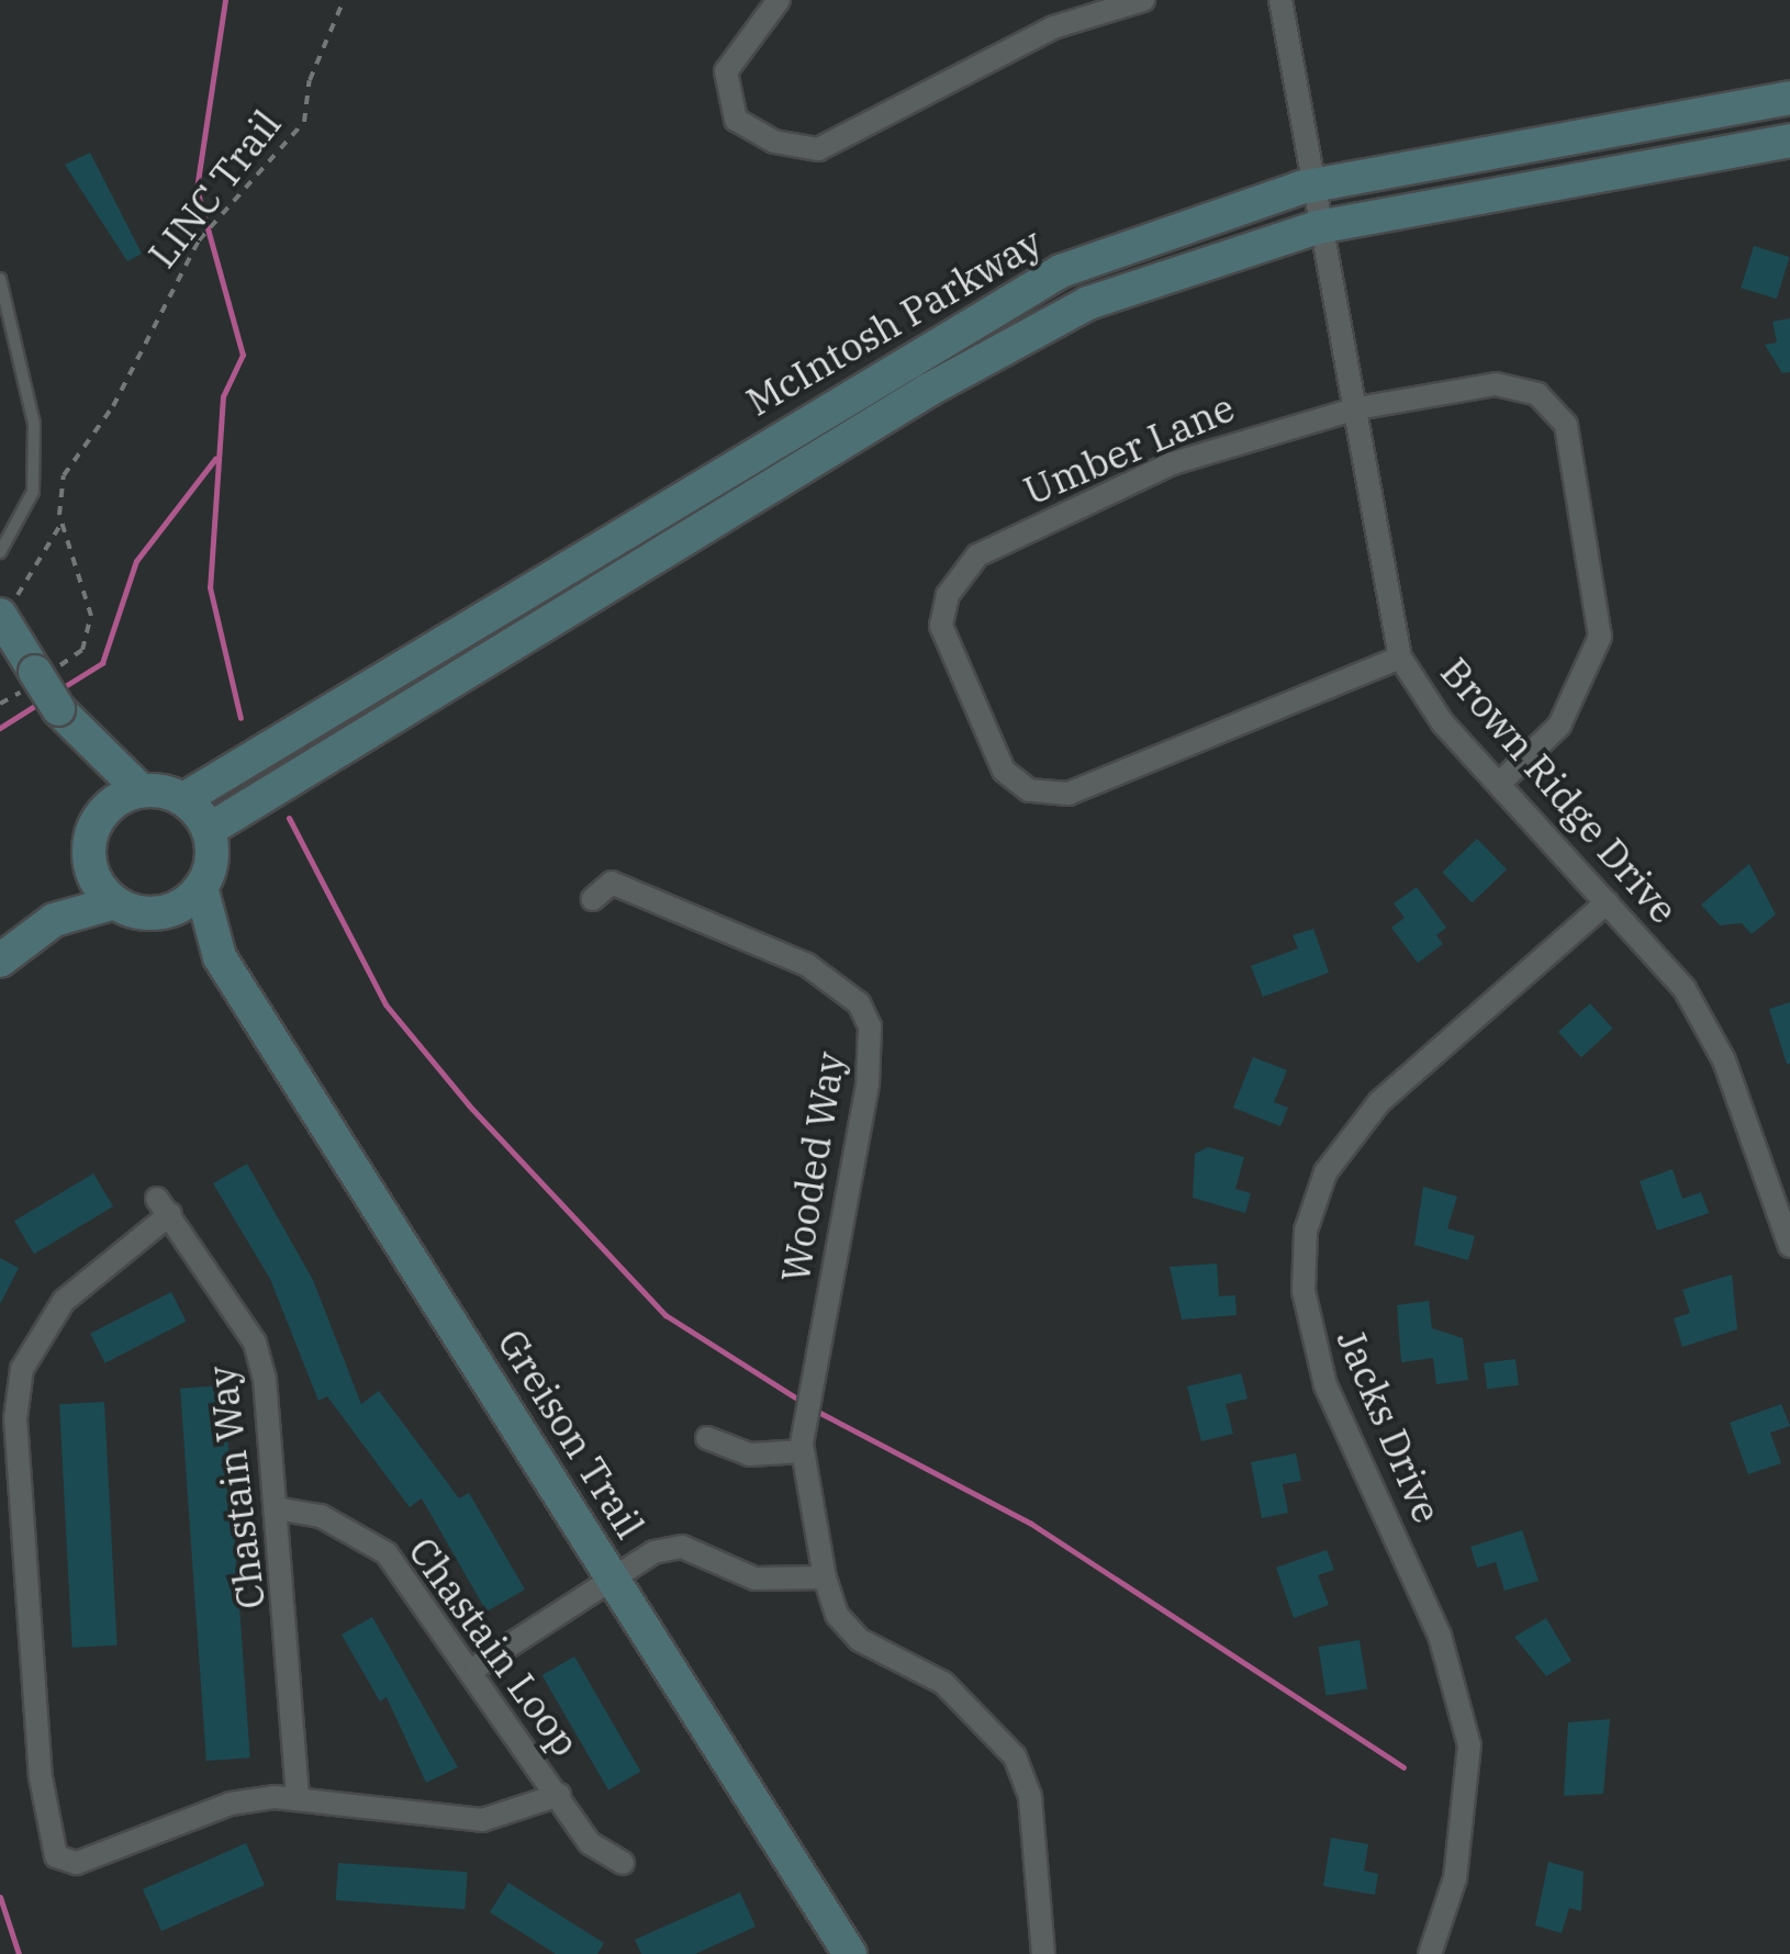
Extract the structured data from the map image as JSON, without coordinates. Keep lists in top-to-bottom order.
{
  "streets": {
    "street": [
      "McIntosh Parkway",
      "Umber Lane",
      "Brown Ridge Drive",
      "Wooded Way",
      "Jacks Drive",
      "Greison Trail",
      "Chastain Way",
      "Chastain Loop"
    ],
    "path": ["LINC Trail"]
  },
  "crossings": [
    ["McIntosh Parkway", "Brown Ridge Drive"],
    ["McIntosh Parkway", "Greison Trail"],
    ["Umber Lane", "Brown Ridge Drive"],
    ["Brown Ridge Drive", "Jacks Drive"],
    ["Chastain Way", "Chastain Loop"]
  ]
}
